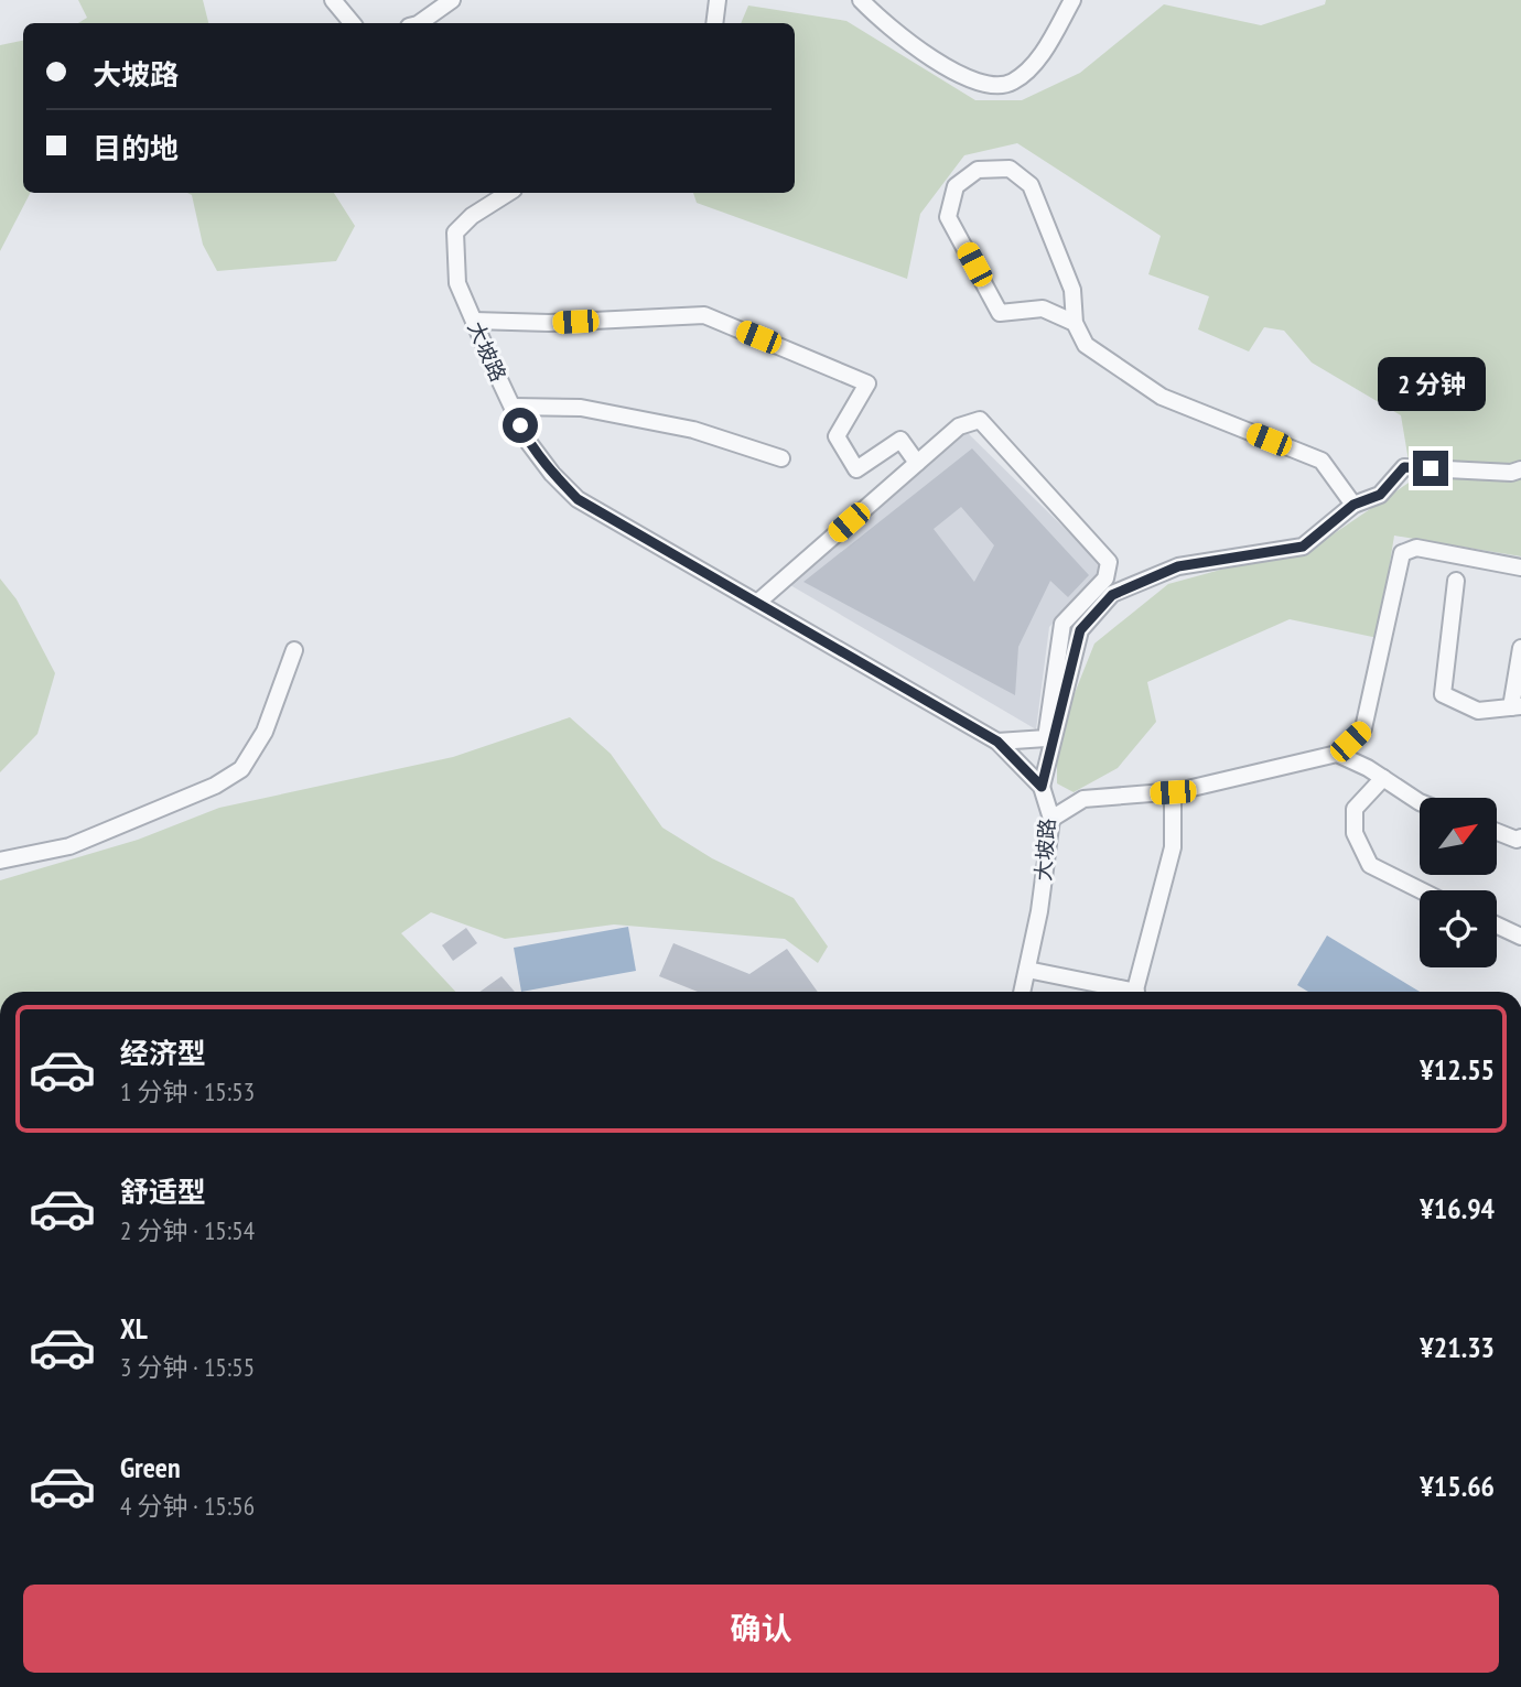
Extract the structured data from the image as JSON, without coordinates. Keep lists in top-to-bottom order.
{
  "streets": {
    "street": ["大坡路"]
  },
  "north": "top right",
  "page": {
    "banner": ["大坡路", "目的地"],
    "bubble": "2 分钟",
    "list": [
      {
        "name": "经济型",
        "note": "1 分钟 · 15:53",
        "value": "¥12.55"
      },
      {
        "name": "舒适型",
        "note": "2 分钟 · 15:54",
        "value": "¥16.94"
      },
      {
        "name": "XL",
        "note": "3 分钟 · 15:55",
        "value": "¥21.33"
      },
      {
        "name": "Green",
        "note": "4 分钟 · 15:56",
        "value": "¥15.66"
      }
    ],
    "buttons": "确认"
  }
}
